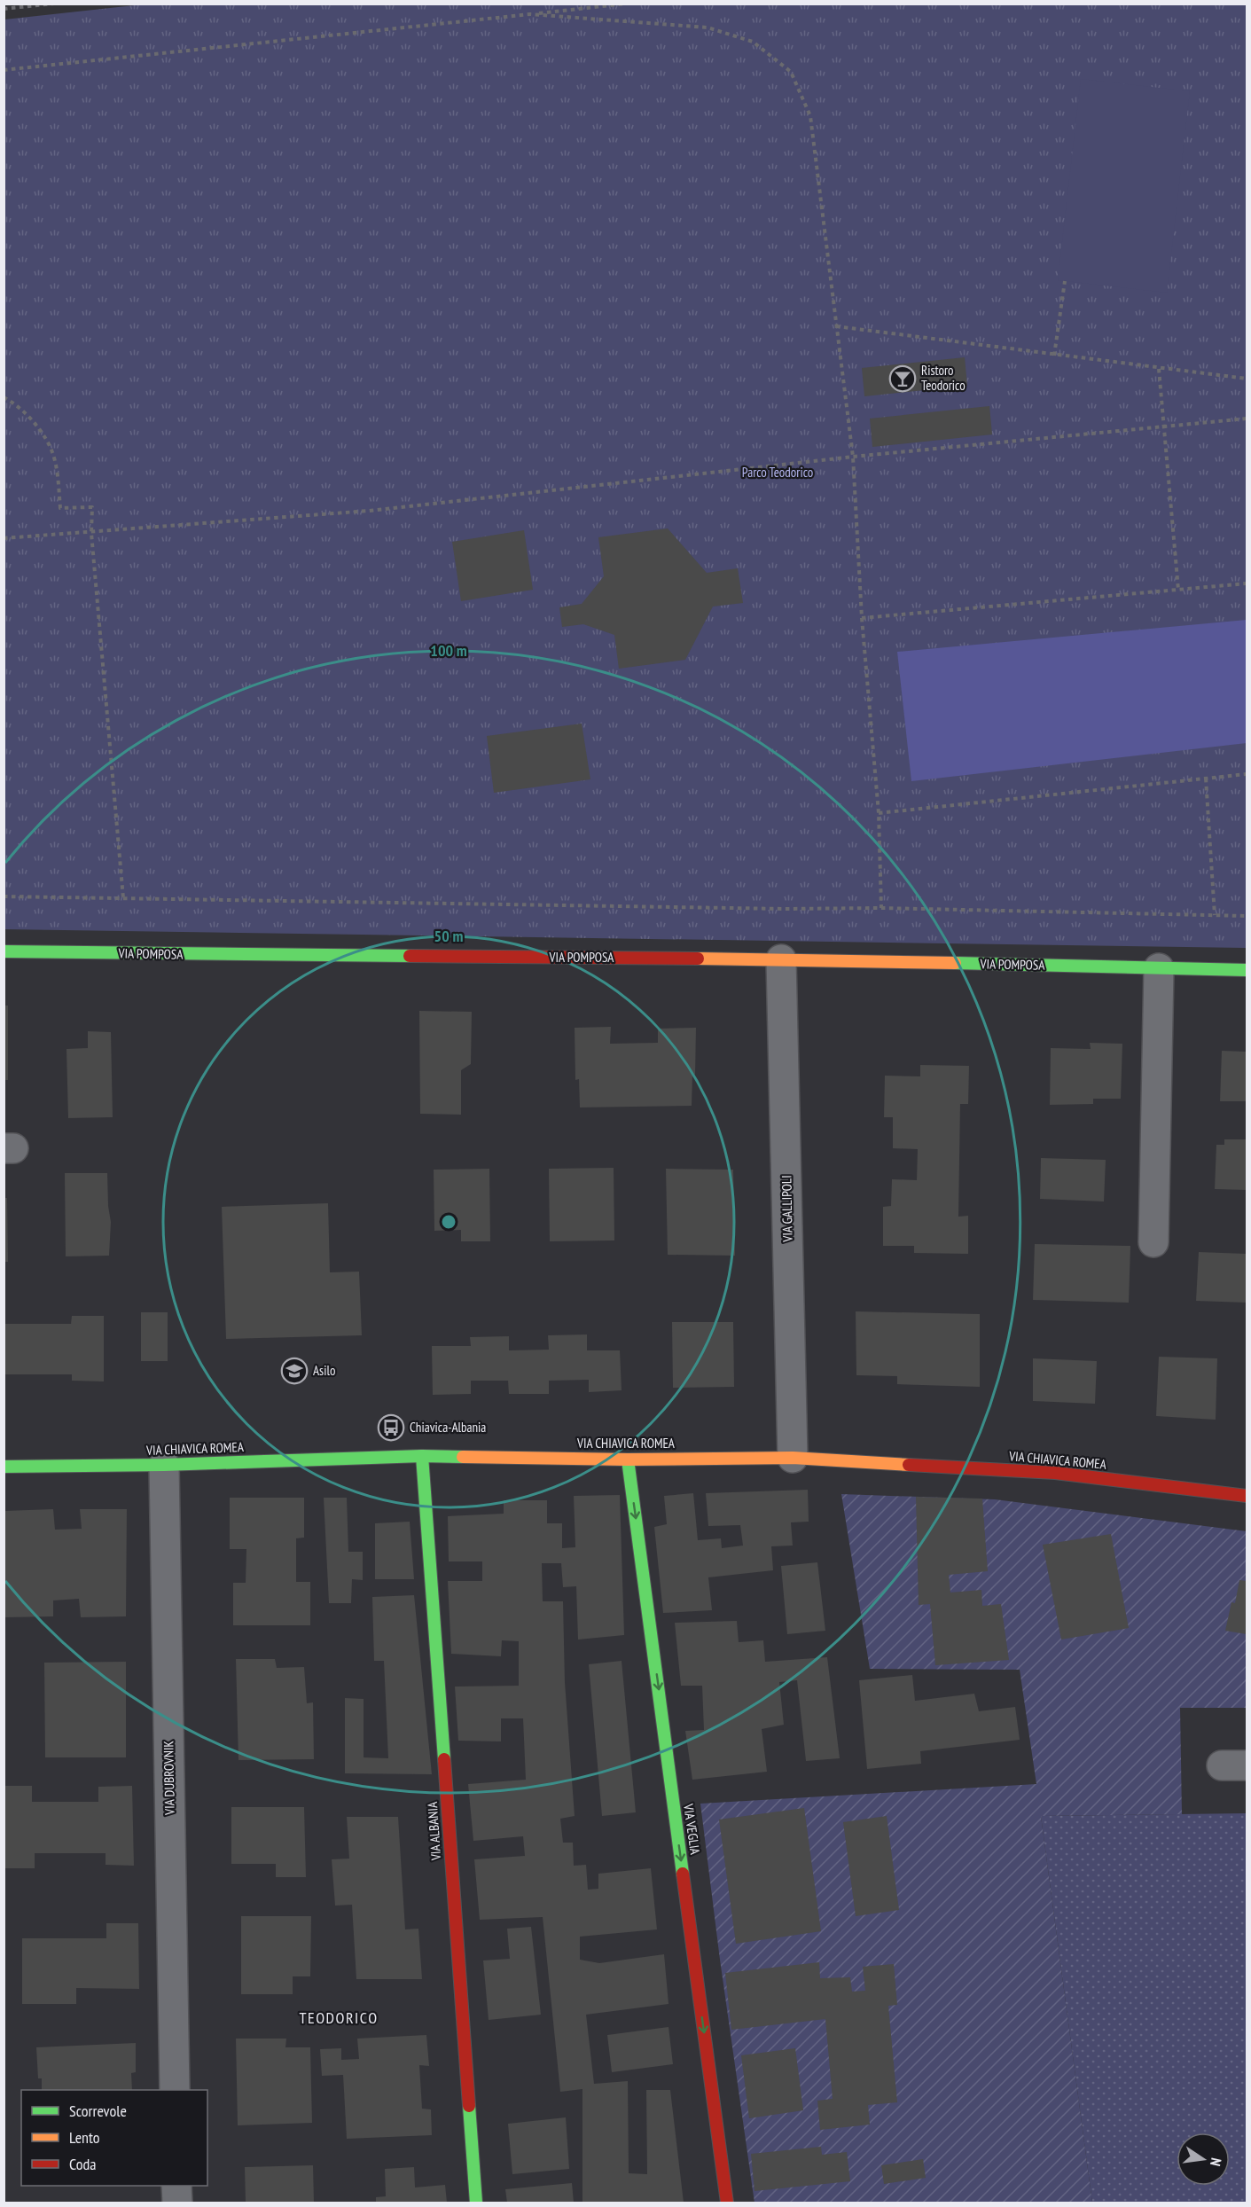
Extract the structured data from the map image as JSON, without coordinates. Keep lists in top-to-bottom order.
{
  "streets": {
    "street": [
      "VIA POMPOSA",
      "VIA GALLIPOLI",
      "VIA CHIAVICA ROMEA",
      "VIA DUBROVNIK",
      "VIA VEGLIA",
      "VIA ALBANIA"
    ]
  },
  "crossings": [
    ["VIA POMPOSA", "VIA GALLIPOLI"],
    ["VIA GALLIPOLI", "VIA CHIAVICA ROMEA"],
    ["VIA CHIAVICA ROMEA", "VIA DUBROVNIK"],
    ["VIA CHIAVICA ROMEA", "VIA VEGLIA"],
    ["VIA CHIAVICA ROMEA", "VIA ALBANIA"]
  ],
  "one_way": ["VIA VEGLIA"],
  "districts": ["TEODORICO"],
  "parks": ["Parco Teodorico"],
  "places": {
    "bar": ["Ristoro Teodorico"],
    "school or university": ["Asilo"],
    "bus stop": ["Chiavica-Albania"]
  },
  "legend": ["Scorrevole", "Lento", "Coda"],
  "north": "right",
  "rings": ["100 m", "50 m"]
}
